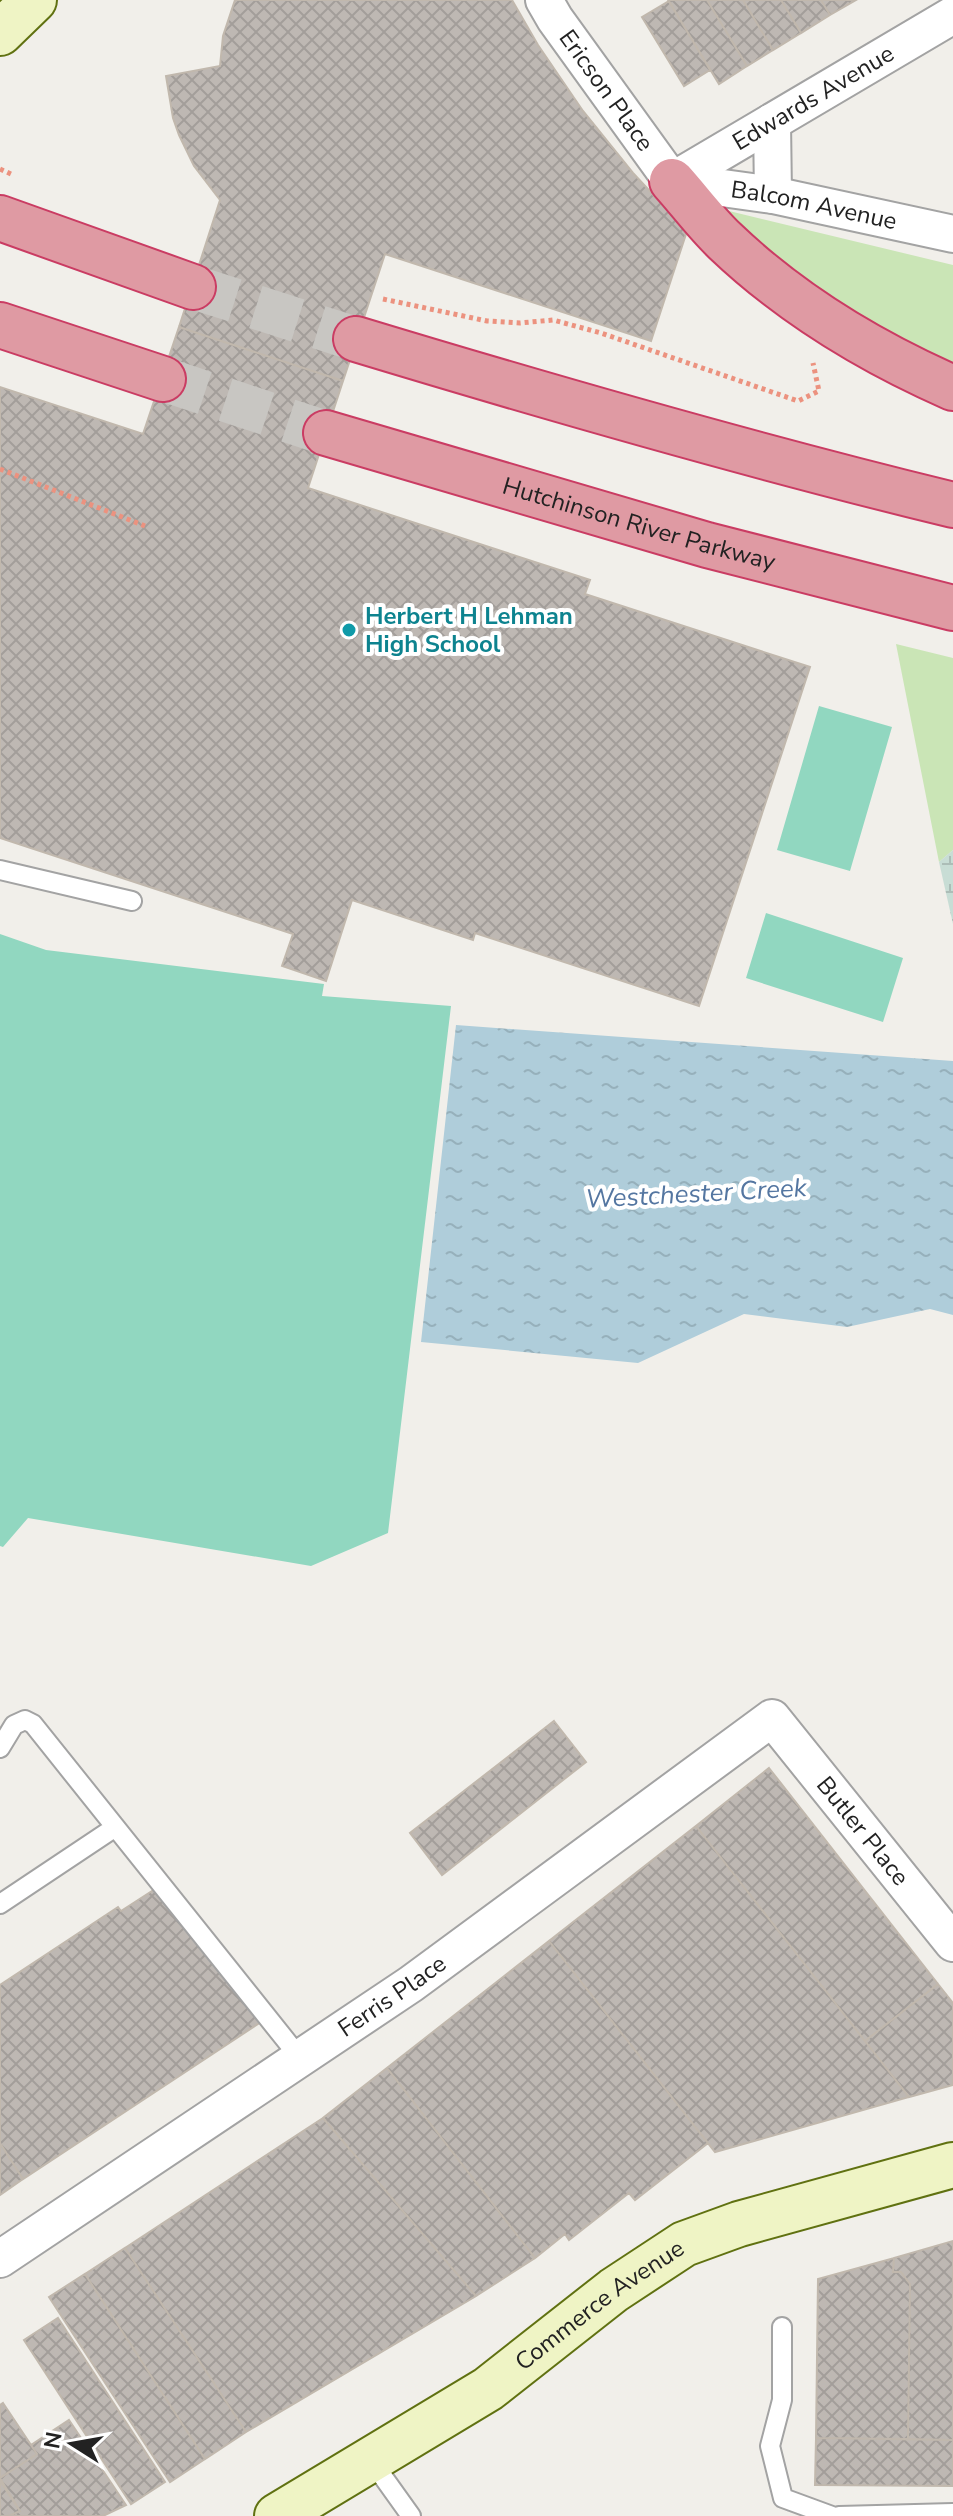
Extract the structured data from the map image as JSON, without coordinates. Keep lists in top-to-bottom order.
{
  "streets": {
    "highway": ["Hutchinson River Parkway"],
    "main road": ["Commerce Avenue"],
    "street": [
      "Ericson Place",
      "Edwards Avenue",
      "Balcom Avenue",
      "Butler Place",
      "Ferris Place"
    ]
  },
  "crossings": [
    ["Ericson Place", "Edwards Avenue"],
    ["Ericson Place", "Balcom Avenue"],
    ["Edwards Avenue", "Balcom Avenue"],
    ["Butler Place", "Ferris Place"]
  ],
  "water": ["Westchester Creek"],
  "places": ["Herbert H Lehman High School"],
  "north": "left"
}
